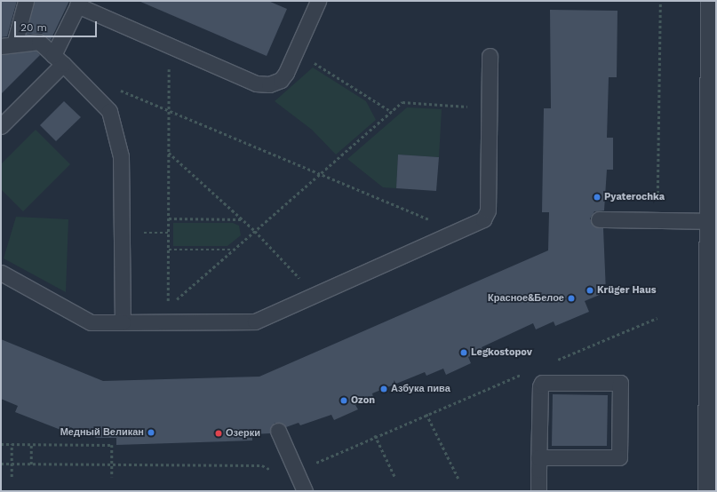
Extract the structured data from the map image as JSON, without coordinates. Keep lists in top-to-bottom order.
{
  "places": [
    "Pyaterochka",
    "Krüger Haus",
    "Красное&Белое",
    "Legkostopov",
    "Азбука пива",
    "Ozon",
    "Медный Великан",
    "Озерки"
  ],
  "scale_bar": "20 m"
}
